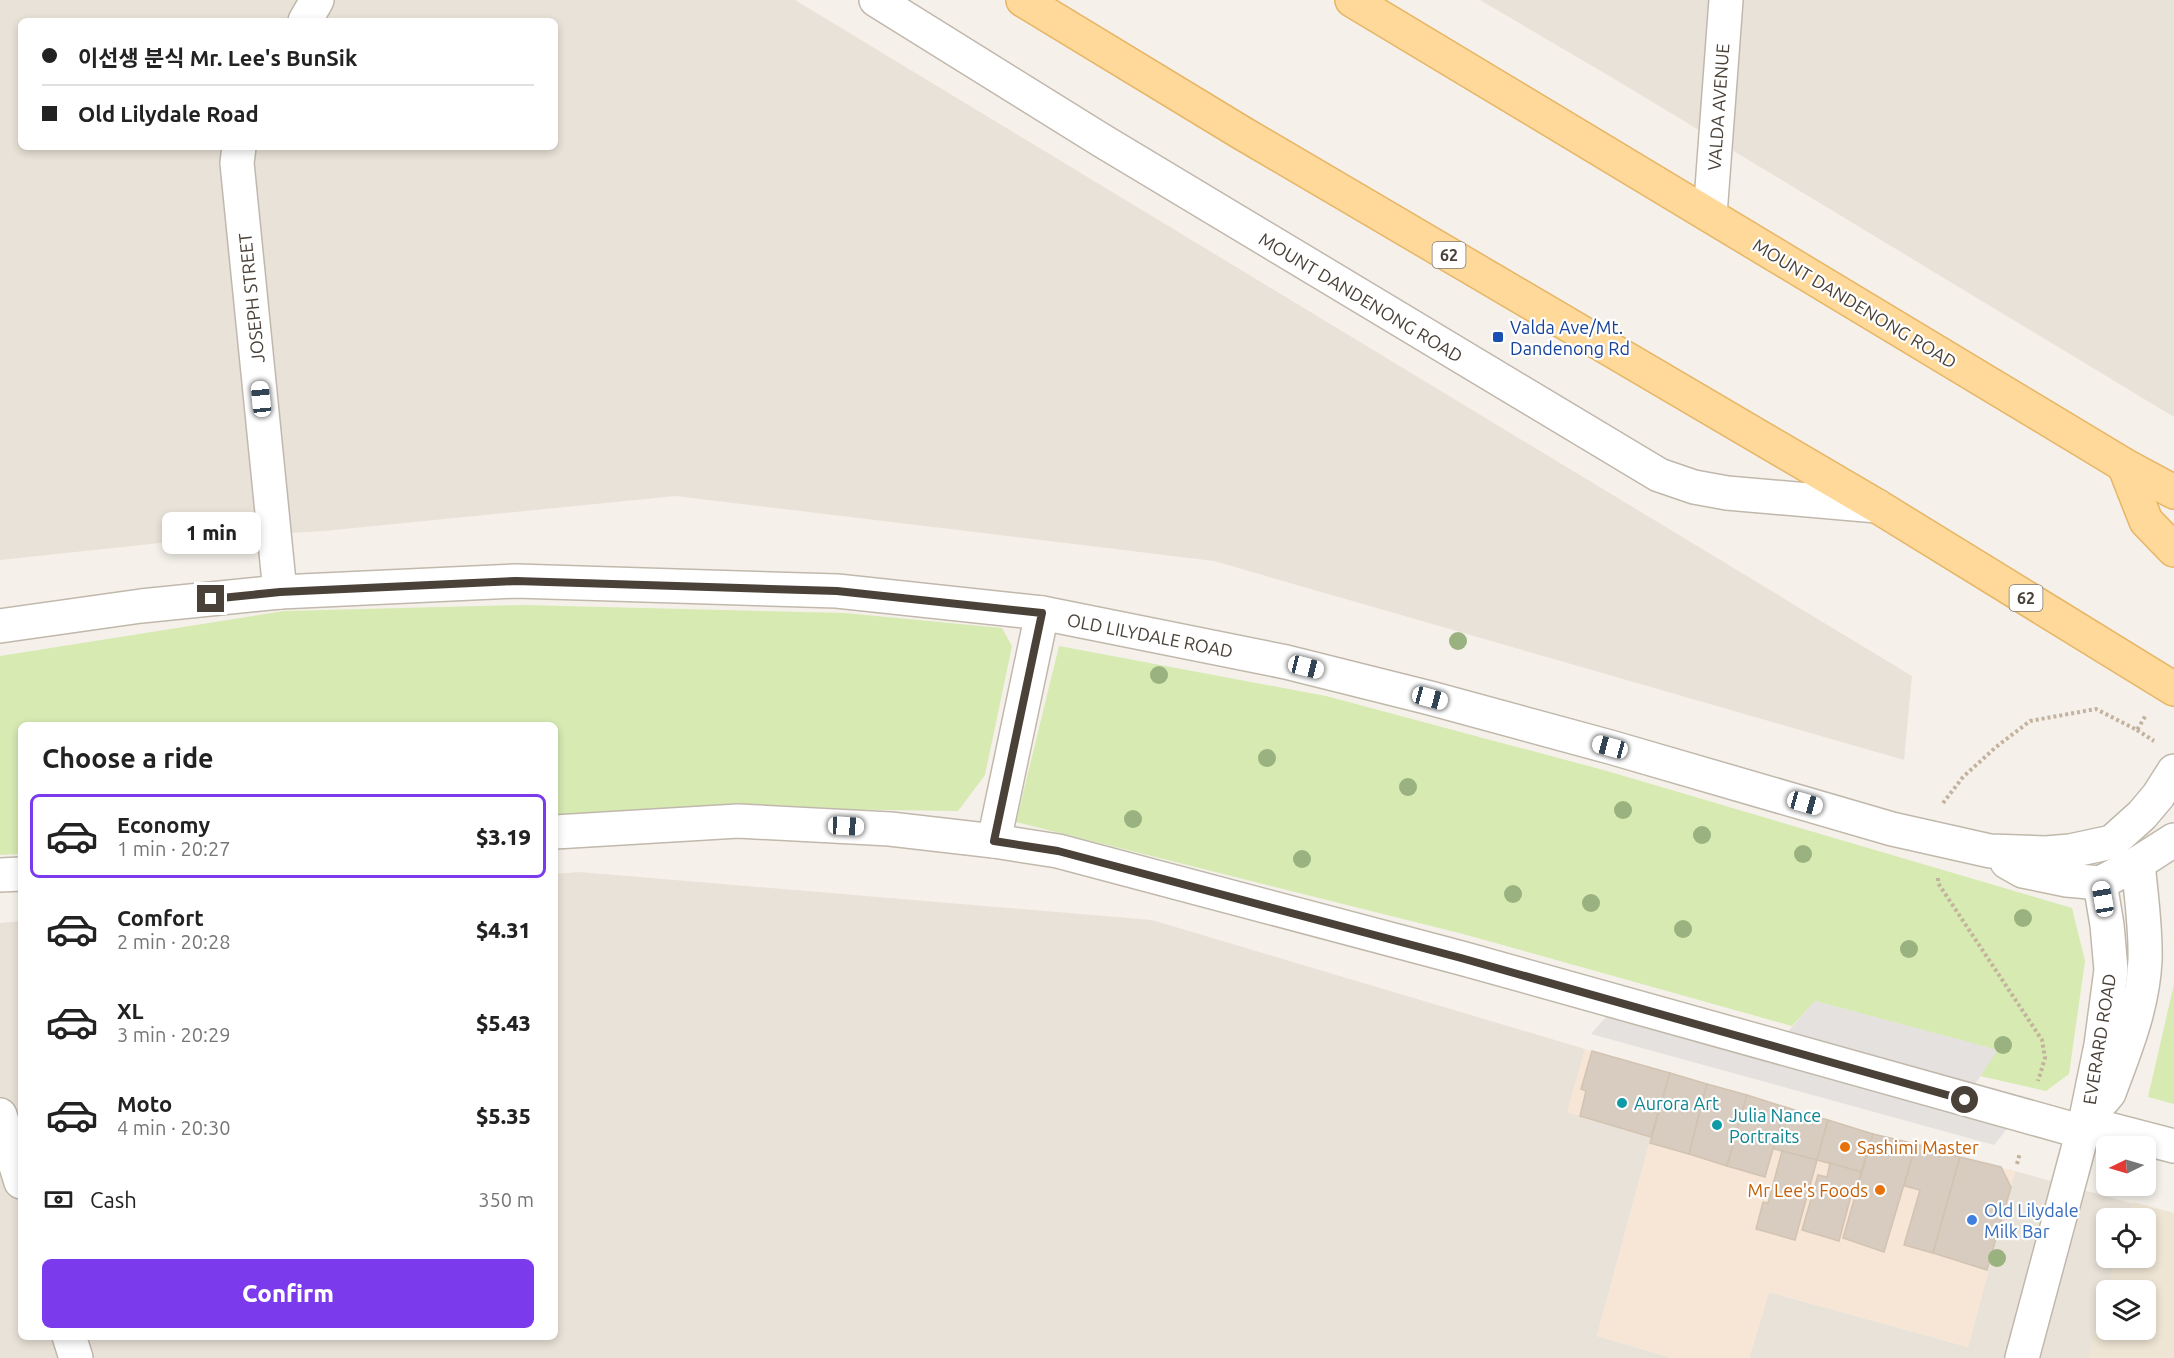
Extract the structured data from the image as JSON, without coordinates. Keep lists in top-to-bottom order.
{
  "streets": {
    "main road": ["62", "MOUNT DANDENONG ROAD"],
    "street": [
      "VALDA AVENUE",
      "JOSEPH STREET",
      "OLD LILYDALE ROAD",
      "EVERARD ROAD"
    ]
  },
  "crossings": [
    ["VALDA AVENUE", "MOUNT DANDENONG ROAD"],
    ["JOSEPH STREET", "OLD LILYDALE ROAD"],
    ["OLD LILYDALE ROAD", "EVERARD ROAD"]
  ],
  "places": {
    "transit": ["Valda Ave/Mt. Dandenong Rd"],
    "other": [
      "Aurora Art",
      "Julia Nance Portraits",
      "Sashimi Master",
      "Mr Lee's Foods",
      "Old Lilydale Milk Bar"
    ]
  },
  "north": "left",
  "page": {
    "banner": ["이선생 분식 Mr. Lee's BunSik", "Old Lilydale Road"],
    "bubble": "1 min",
    "heading": "Choose a ride",
    "list": [
      {
        "name": "Economy",
        "note": "1 min · 20:27",
        "value": "$3.19"
      },
      {
        "name": "Comfort",
        "note": "2 min · 20:28",
        "value": "$4.31"
      },
      {
        "name": "XL",
        "note": "3 min · 20:29",
        "value": "$5.43"
      },
      {
        "name": "Moto",
        "note": "4 min · 20:30",
        "value": "$5.35"
      }
    ],
    "pay": ["Cash", "350 m"],
    "buttons": "Confirm"
  }
}
